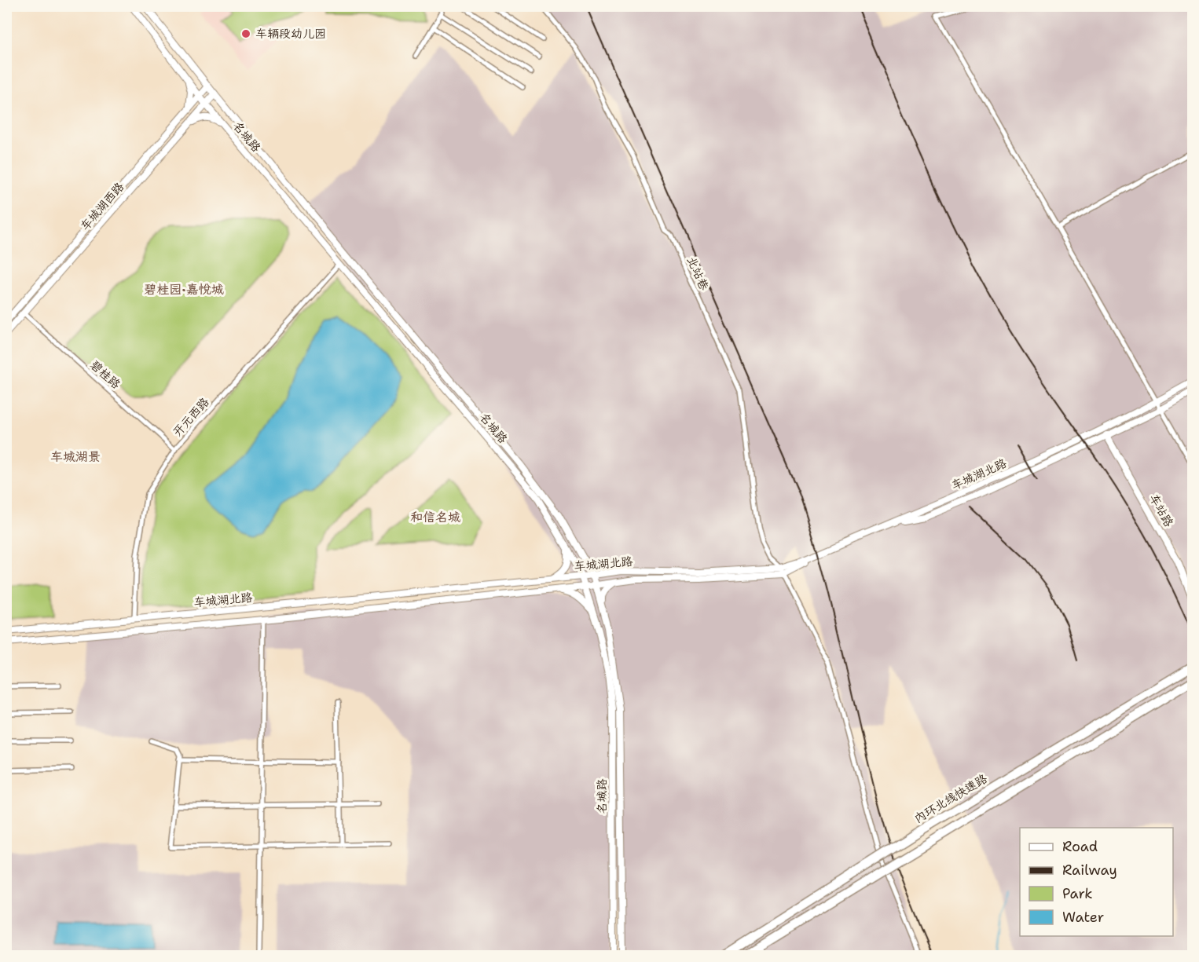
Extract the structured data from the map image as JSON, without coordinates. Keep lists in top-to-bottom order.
{
  "streets": {
    "highway": ["内环北线快速路"],
    "main road": [
      "名城路",
      "车城湖西路",
      "车城湖北路",
      "车站路"
    ],
    "street": ["北站巷", "碧桂路", "开元西路"]
  },
  "crossings": [
    ["名城路", "车城湖西路"],
    ["名城路", "开元西路"],
    ["名城路", "车城湖北路"],
    ["车城湖西路", "碧桂路"],
    ["北站巷", "车城湖北路"],
    ["碧桂路", "开元西路"],
    ["开元西路", "车城湖北路"],
    ["车城湖北路", "车站路"]
  ],
  "districts": ["碧桂园·嘉悦城", "车城湖景", "和信名城"],
  "places": ["车辆段幼儿园"],
  "legend": [
    "Road",
    "Railway",
    "Park",
    "Water"
  ]
}
